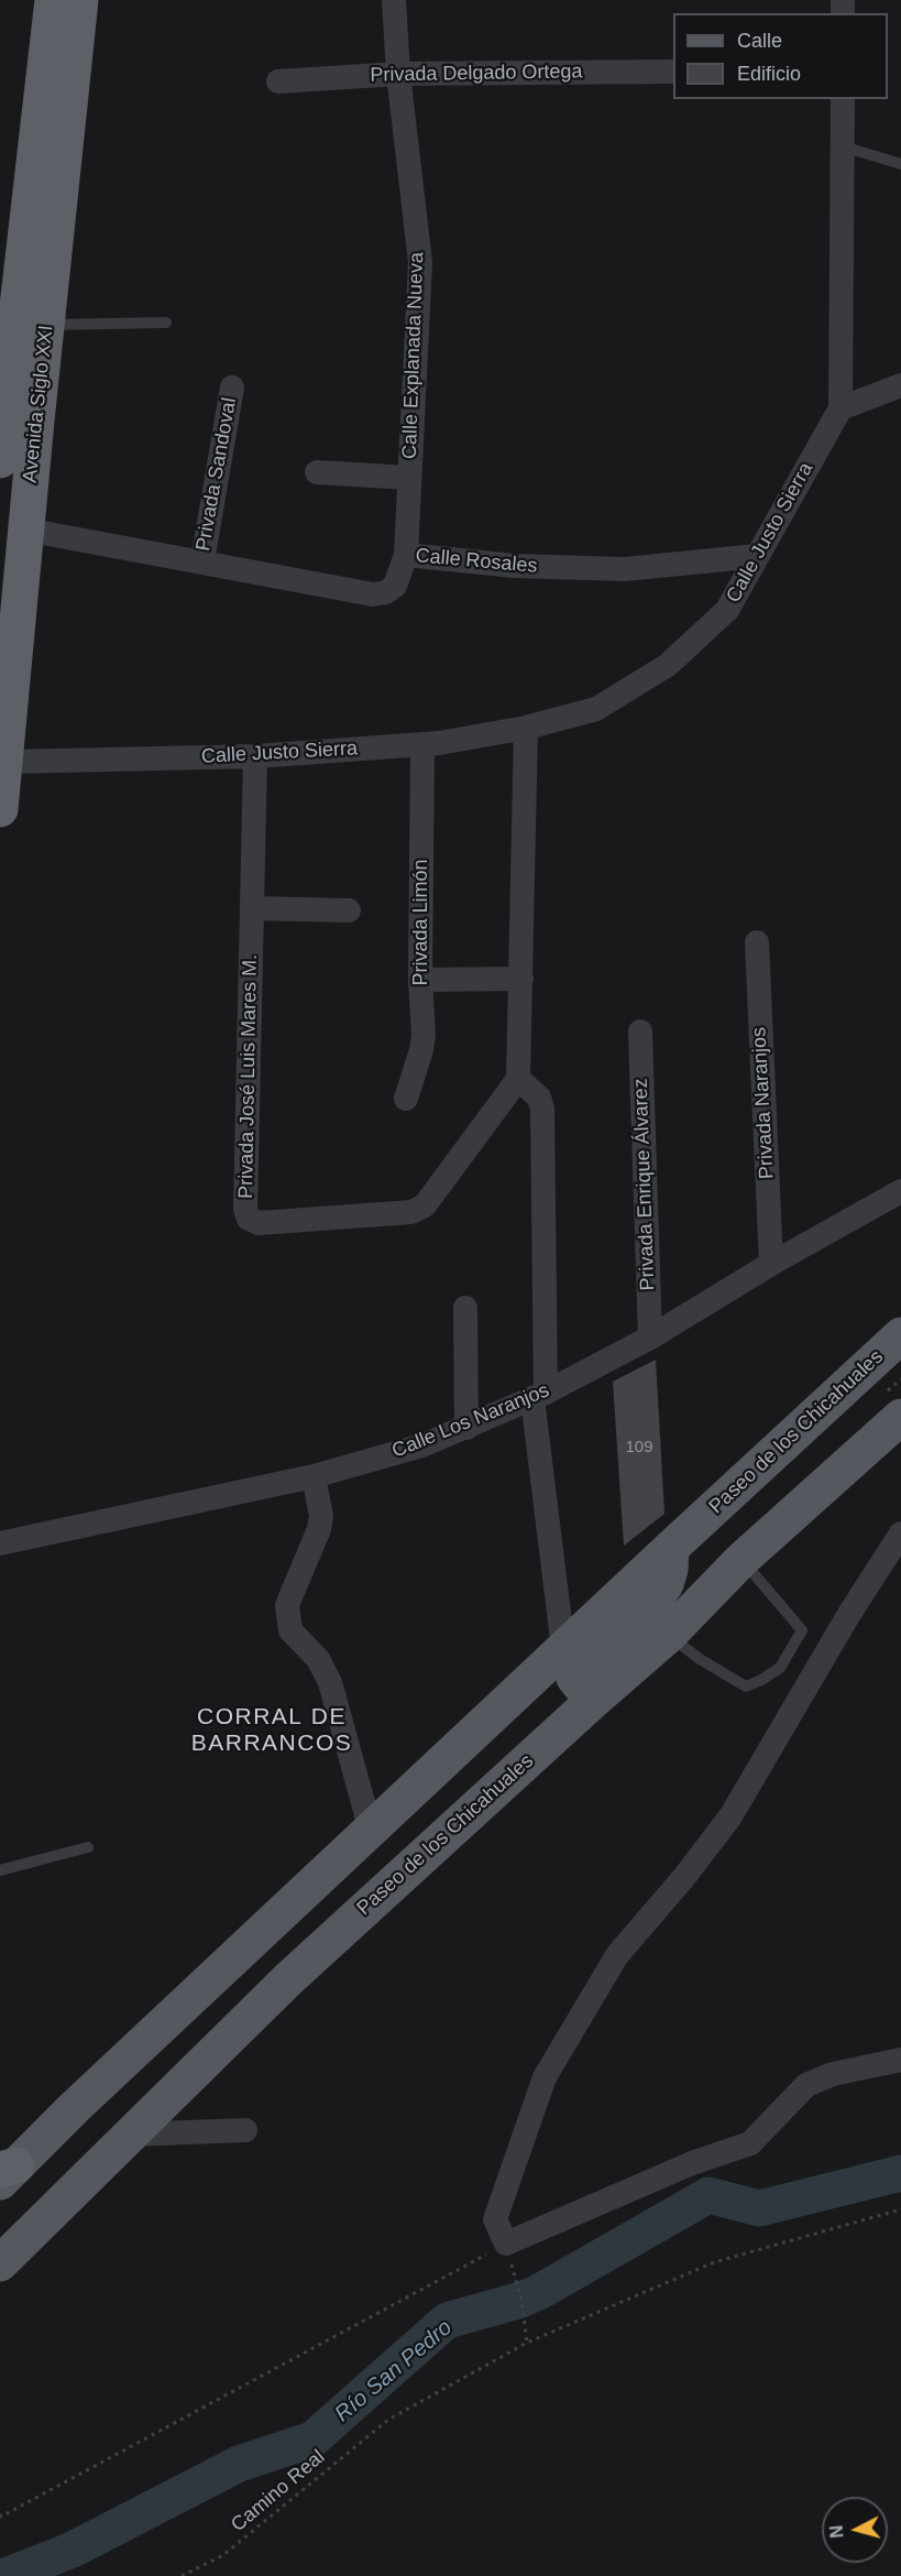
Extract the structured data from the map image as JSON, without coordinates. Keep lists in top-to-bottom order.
{
  "streets": {
    "highway": ["Avenida Siglo XXI"],
    "main road": ["Paseo de los Chicahuales"],
    "street": [
      "Privada Delgado Ortega",
      "Calle Explanada Nueva",
      "Privada Sandoval",
      "Calle Justo Sierra",
      "Calle Rosales",
      "Privada Limón",
      "Privada José Luis Mares M.",
      "Privada Naranjos",
      "Privada Enrique Álvarez",
      "Calle Los Naranjos"
    ],
    "path": ["Camino Real"]
  },
  "crossings": [
    ["Privada Delgado Ortega", "Calle Explanada Nueva"],
    ["Calle Explanada Nueva", "Calle Rosales"],
    ["Avenida Siglo XXI", "Calle Justo Sierra"],
    ["Avenida Siglo XXI", "Calle Rosales"],
    ["Privada Sandoval", "Calle Rosales"],
    ["Calle Justo Sierra", "Calle Rosales"],
    ["Calle Justo Sierra", "Privada Limón"],
    ["Calle Justo Sierra", "Privada José Luis Mares M."],
    ["Privada Naranjos", "Calle Los Naranjos"],
    ["Privada Enrique Álvarez", "Calle Los Naranjos"]
  ],
  "districts": ["CORRAL DE BARRANCOS"],
  "water": ["Río San Pedro"],
  "house_numbers": ["109"],
  "legend": ["Calle", "Edificio"],
  "north": "left"
}
